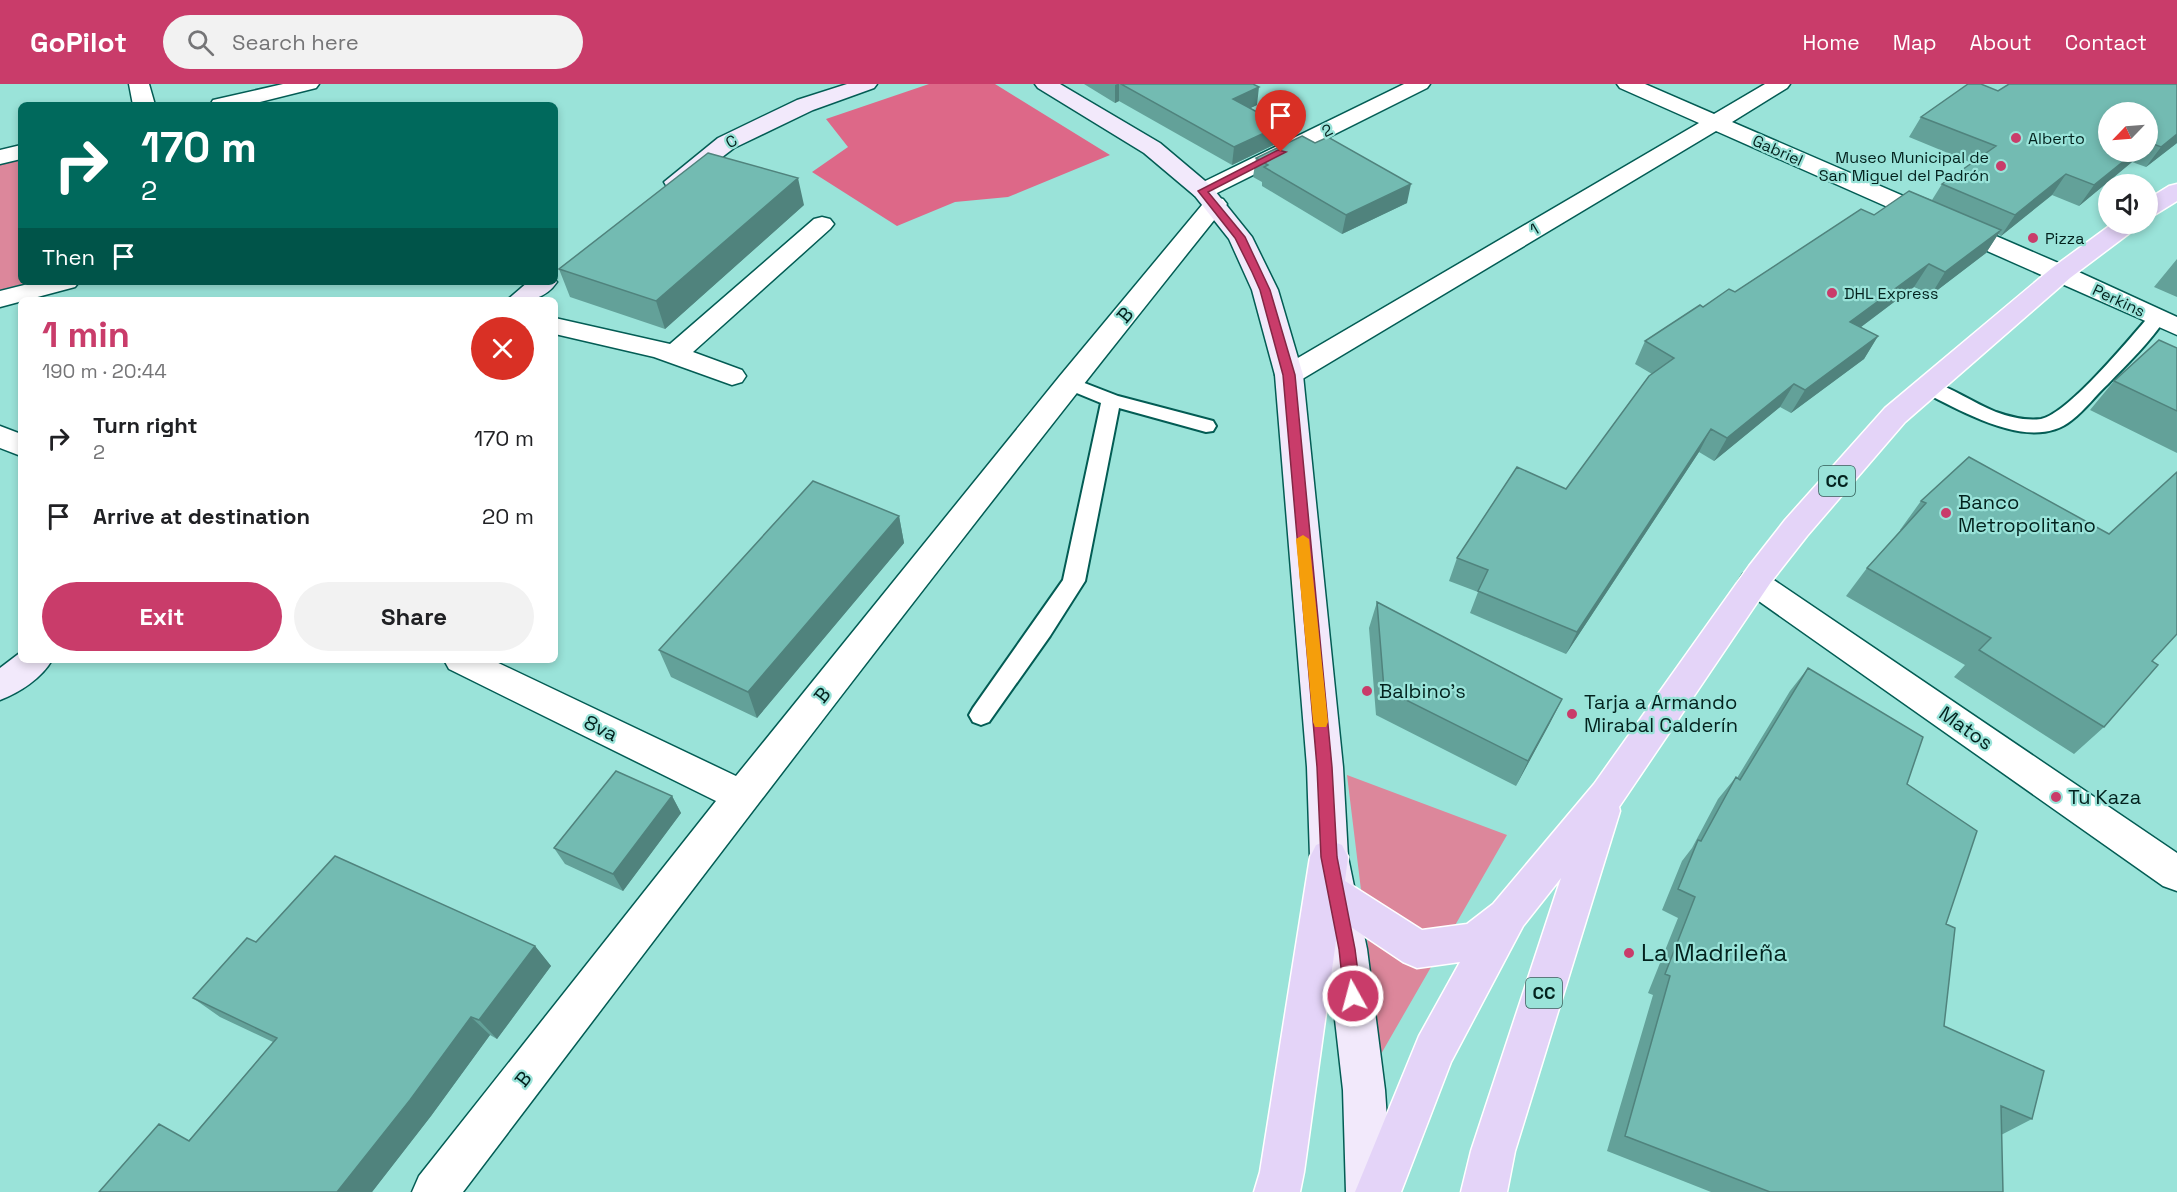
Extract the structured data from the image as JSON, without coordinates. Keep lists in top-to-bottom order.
{
  "streets": {
    "main road": ["C", "CC"],
    "street": [
      "2",
      "Gabriel",
      "1",
      "Perkins",
      "B",
      "8va",
      "Matos"
    ]
  },
  "crossings": [
    ["2", "B"],
    ["Gabriel", "1"],
    ["Gabriel", "Perkins"],
    ["Gabriel", "CC"],
    ["Perkins", "CC"],
    ["B", "8va"],
    ["CC", "Matos"]
  ],
  "places": [
    "Alberto",
    "Museo Municipal de San Miguel del Padrón",
    "Pizza",
    "DHL Express",
    "Banco Metropolitano",
    "Balbino's",
    "Tarja a Armando Mirabal Calderín",
    "Tu Kaza",
    "La Madrileña"
  ],
  "north": "bottom left",
  "page": {
    "header": "GoPilot",
    "search": "Search here",
    "nav": [
      "Home",
      "Map",
      "About",
      "Contact"
    ],
    "turn": ["170 m", "2"],
    "then": "Then",
    "heading": ["1 min", "190 m · 20:44"],
    "list": [
      {
        "name": "Turn right",
        "note": "2",
        "value": "170 m"
      },
      {
        "name": "Arrive at destination",
        "value": "20 m"
      }
    ],
    "buttons": ["Exit", "Share"]
  }
}
